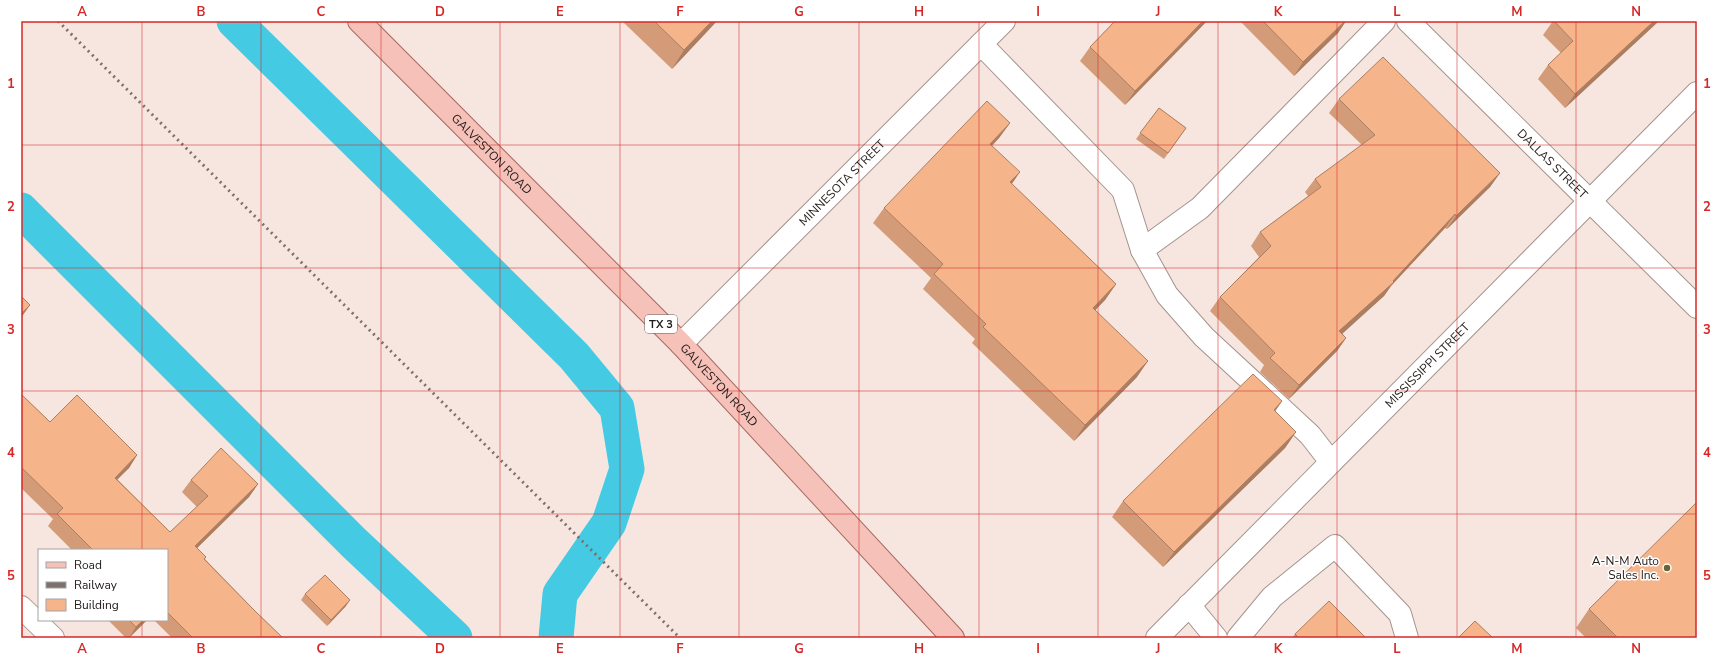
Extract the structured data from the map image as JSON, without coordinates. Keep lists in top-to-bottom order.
{
  "streets": {
    "main road": ["GALVESTON ROAD", "TX 3"],
    "street": ["DALLAS STREET", "MINNESOTA STREET", "MISSISSIPPI STREET"]
  },
  "crossings": [
    ["GALVESTON ROAD", "MINNESOTA STREET"],
    ["DALLAS STREET", "MISSISSIPPI STREET"]
  ],
  "places": ["A-N-M Auto Sales Inc."],
  "legend": ["Road", "Railway", "Building"],
  "grid": {
    "columns": [
      "A",
      "B",
      "C",
      "D",
      "E",
      "F",
      "G",
      "H",
      "I",
      "J",
      "K",
      "L",
      "M",
      "N"
    ],
    "rows": [
      "1",
      "2",
      "3",
      "4",
      "5"
    ]
  }
}
